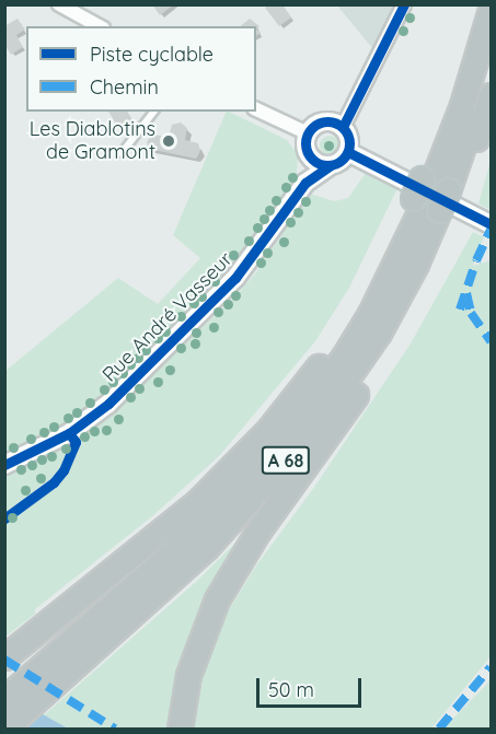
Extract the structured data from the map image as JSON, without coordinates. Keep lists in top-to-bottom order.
{
  "streets": {
    "highway": ["A 68"],
    "street": ["Rue André Vasseur"]
  },
  "places": ["Les Diablotins de Gramont"],
  "legend": ["Piste cyclable", "Chemin"],
  "scale_bar": "50 m"
}
